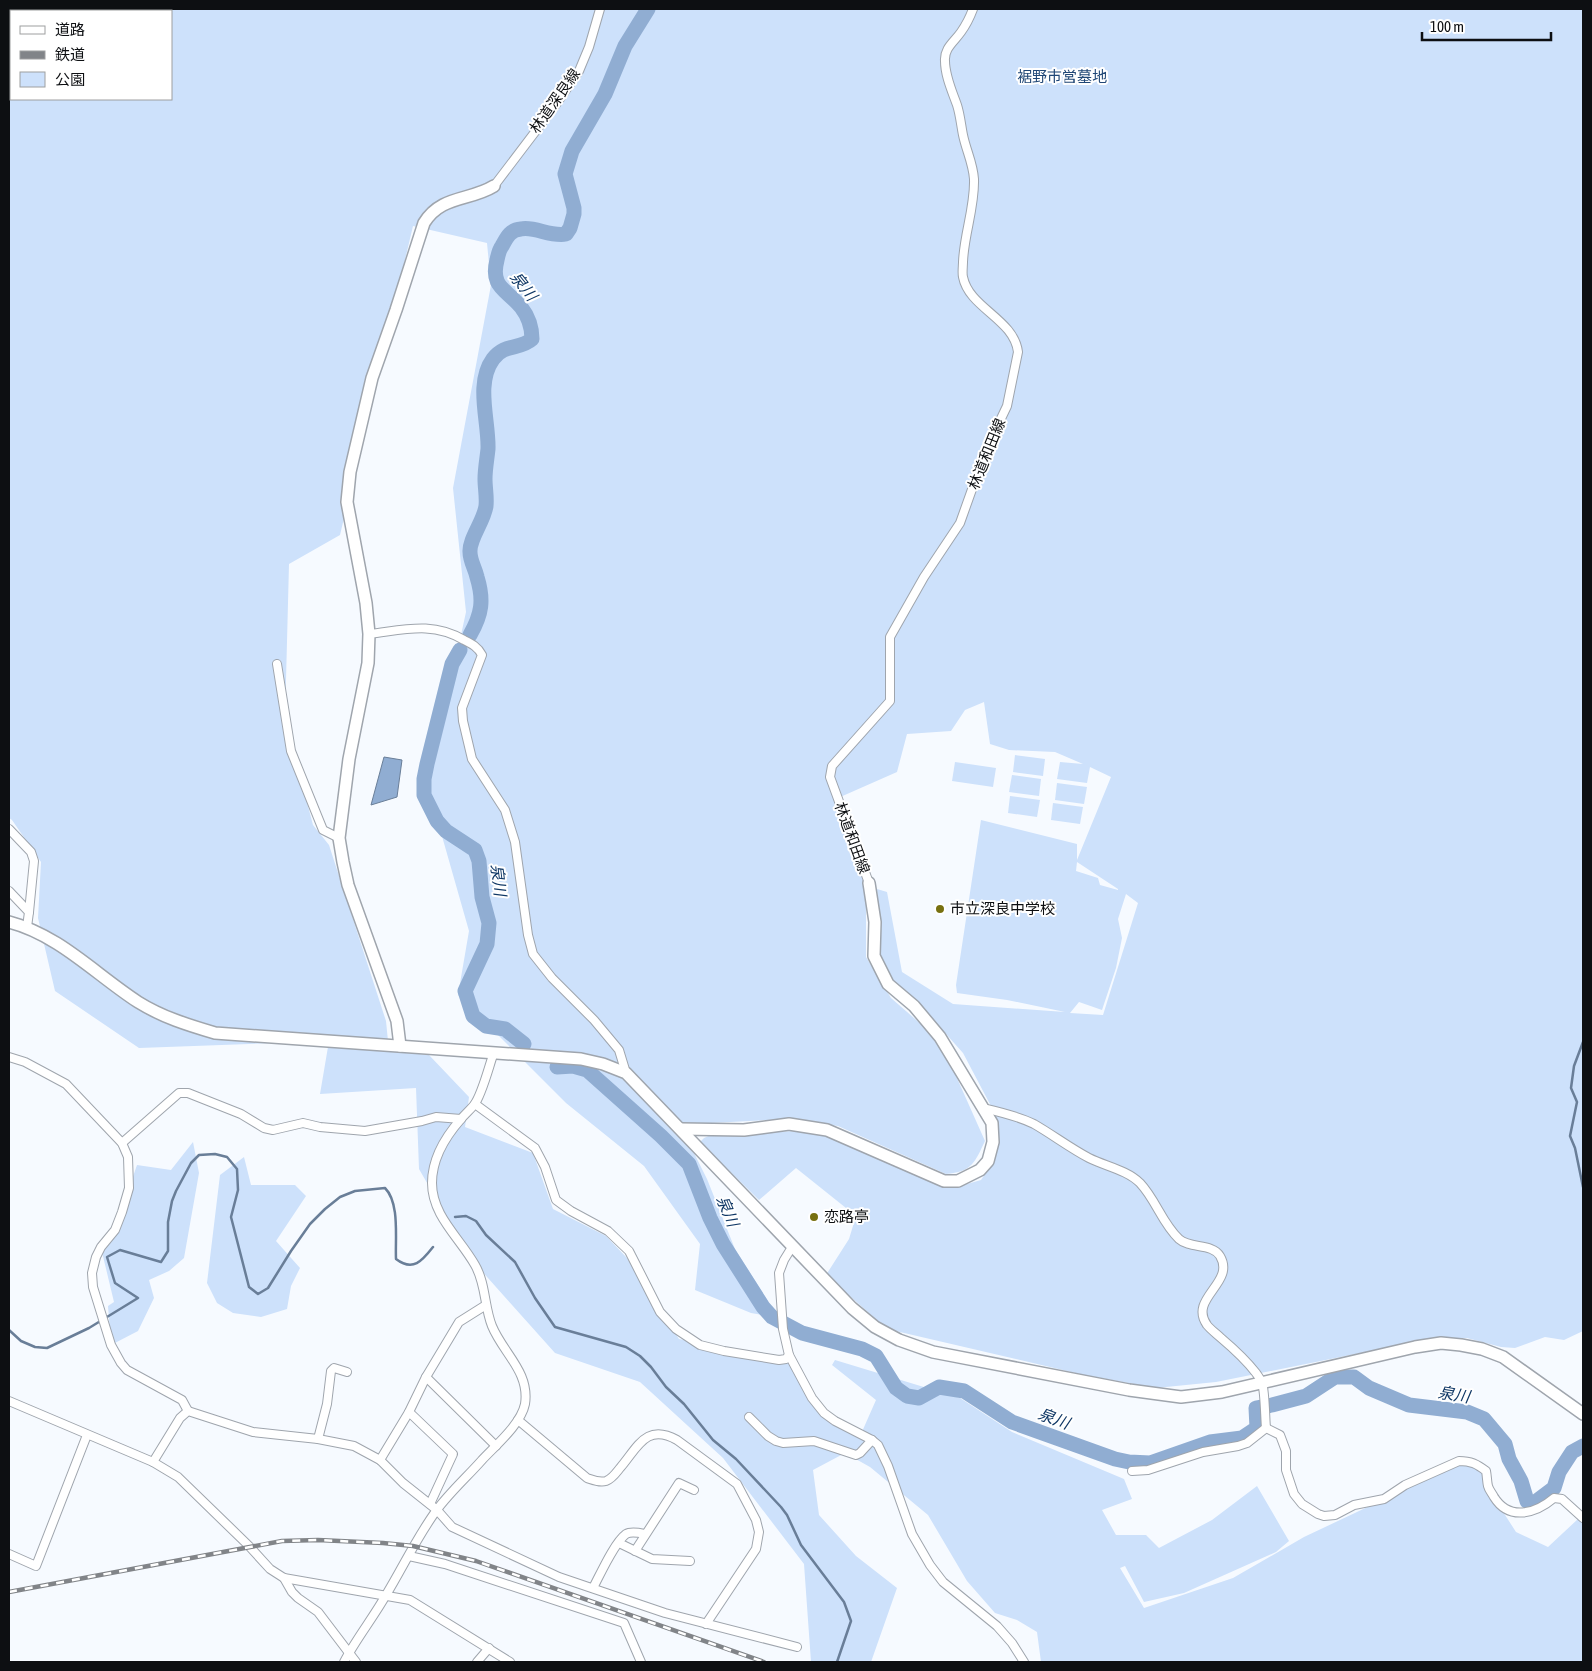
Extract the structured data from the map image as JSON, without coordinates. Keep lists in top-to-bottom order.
{
  "streets": {
    "street": ["林道深良線", "林道和田線"]
  },
  "water": ["泉川"],
  "parks": ["裾野市営墓地"],
  "places": ["市立深良中学校", "恋路亭"],
  "legend": ["道路", "鉄道", "公園"],
  "scale_bar": "100 m"
}
